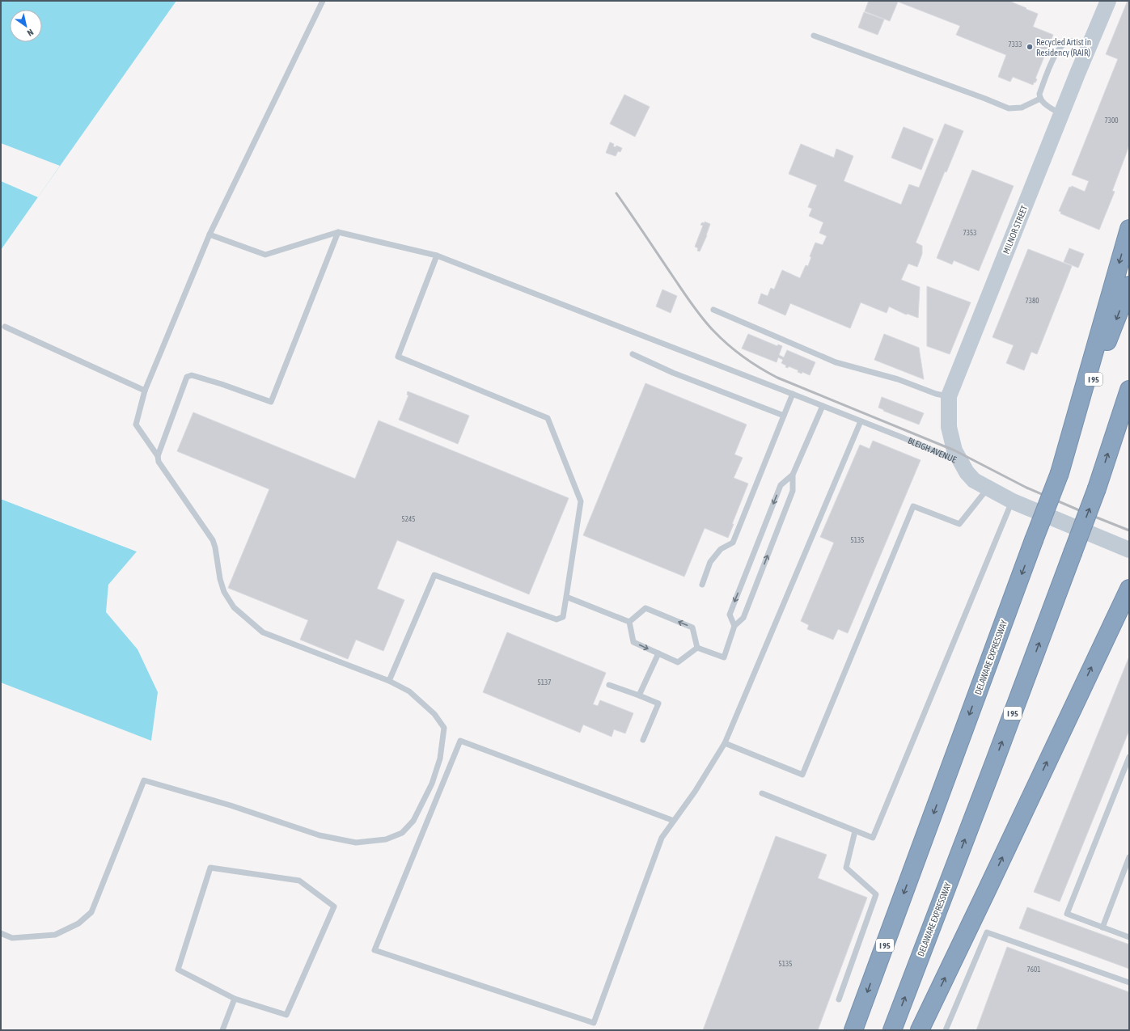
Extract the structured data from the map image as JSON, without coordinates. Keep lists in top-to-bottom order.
{
  "streets": {
    "highway": ["I 95", "DELAWARE EXPRESSWAY"],
    "main road": ["MILNOR STREET", "BLEIGH AVENUE"]
  },
  "crossings": [
    ["MILNOR STREET", "BLEIGH AVENUE"]
  ],
  "places": ["Recycled Artist in Residency (RAIR)"],
  "house_numbers": [
    "7333",
    "7300",
    "7353",
    "7380",
    "5245",
    "5135",
    "5137",
    "5135",
    "7601"
  ],
  "north": "bottom right"
}
